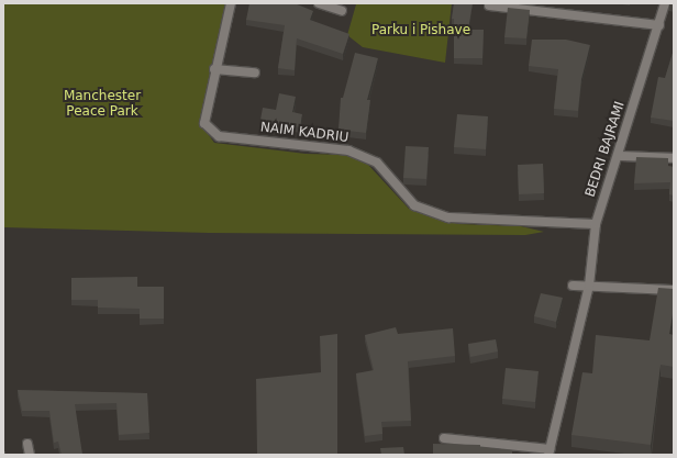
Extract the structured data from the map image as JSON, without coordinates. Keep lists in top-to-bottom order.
{
  "streets": {
    "street": ["NAIM KADRIU", "BEDRI BAJRAMI"]
  },
  "crossings": [
    ["NAIM KADRIU", "BEDRI BAJRAMI"]
  ],
  "parks": ["Parku i Pishave", "Manchester Peace Park"]
}
